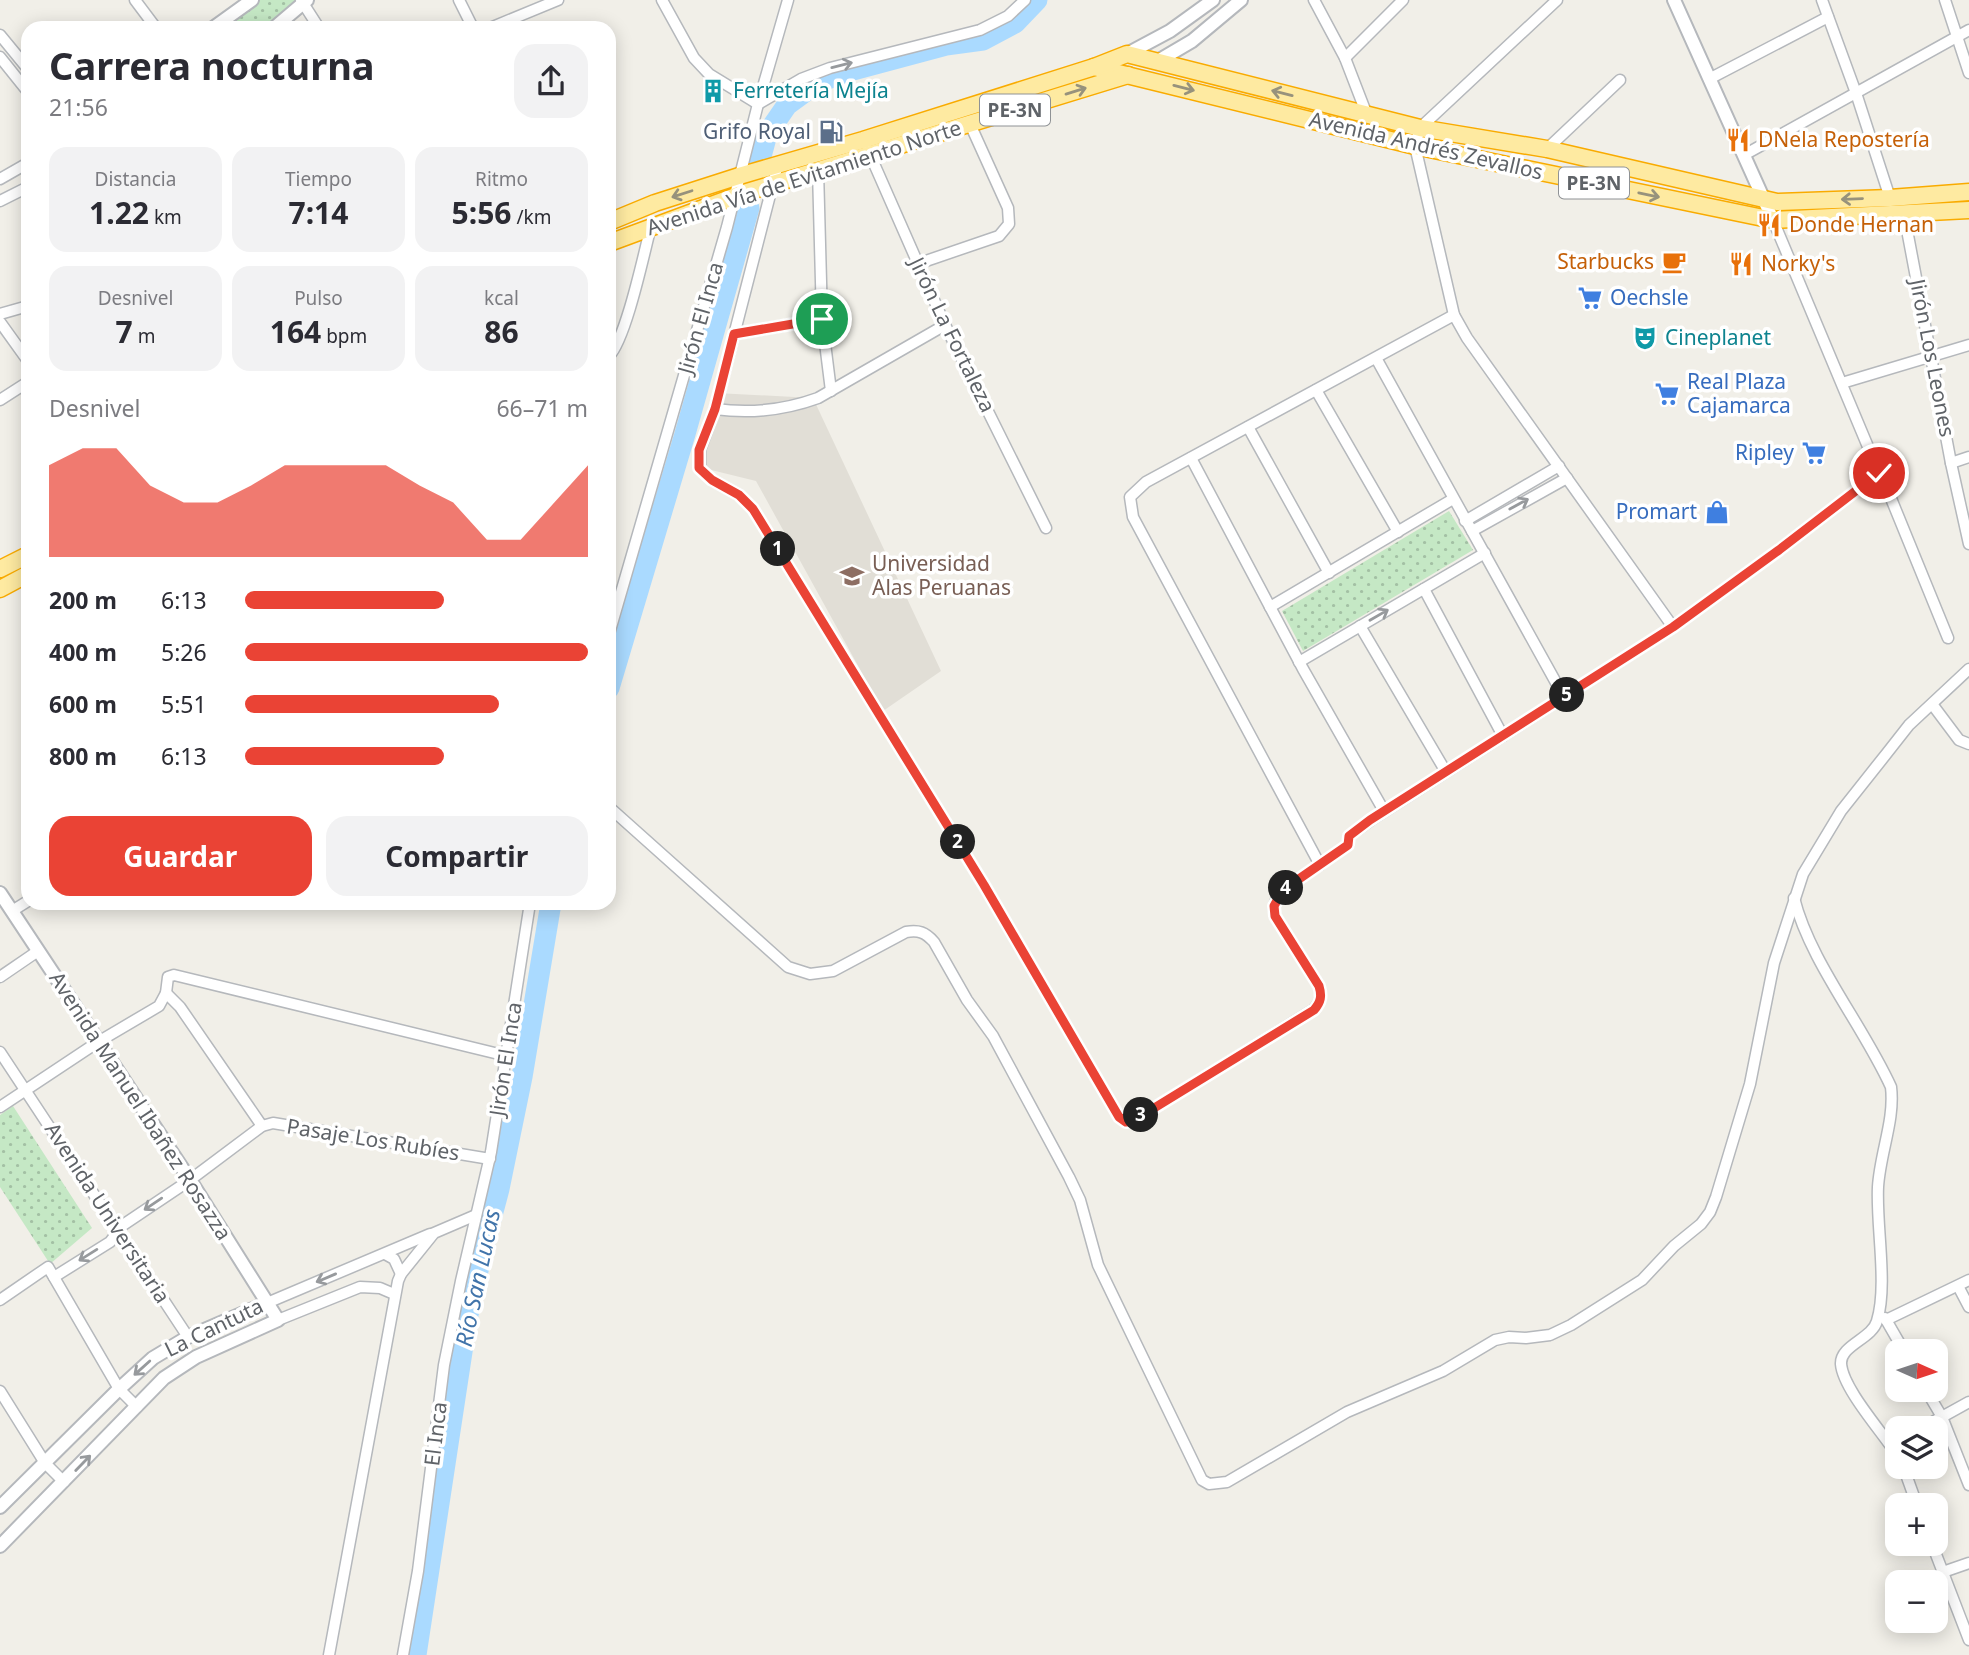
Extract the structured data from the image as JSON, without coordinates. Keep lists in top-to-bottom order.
{
  "streets": {
    "highway": ["PE-3N", "Avenida Andrés Zevallos", "Avenida Vía de Evitamiento Norte"],
    "street": [
      "Jirón El Inca",
      "Jirón La Fortaleza",
      "Jirón Los Leones",
      "Avenida Manuel Ibañez Rosazza",
      "Pasaje Los Rubíes",
      "Avenida Universitaria",
      "La Cantuta",
      "El Inca"
    ]
  },
  "crossings": [
    ["PE-3N", "Avenida Andrés Zevallos"],
    ["PE-3N", "Avenida Vía de Evitamiento Norte"],
    ["Avenida Andrés Zevallos", "Avenida Vía de Evitamiento Norte"],
    ["Avenida Andrés Zevallos", "Jirón Los Leones"],
    ["Avenida Vía de Evitamiento Norte", "Jirón El Inca"],
    ["Avenida Vía de Evitamiento Norte", "Jirón La Fortaleza"],
    ["Jirón El Inca", "Pasaje Los Rubíes"],
    ["Jirón El Inca", "La Cantuta"],
    ["Jirón El Inca", "El Inca"],
    ["Avenida Manuel Ibañez Rosazza", "Pasaje Los Rubíes"],
    ["Avenida Manuel Ibañez Rosazza", "La Cantuta"],
    ["Pasaje Los Rubíes", "Avenida Universitaria"],
    ["Avenida Universitaria", "La Cantuta"],
    ["La Cantuta", "El Inca"]
  ],
  "water": ["Río San Lucas"],
  "places": {
    "building": ["Ferretería Mejía"],
    "fuel station": ["Grifo Royal"],
    "restaurant": ["DNela Repostería", "Donde Hernan", "Norky's"],
    "cafe": ["Starbucks"],
    "supermarket": ["Oechsle", "Real Plaza Cajamarca", "Ripley"],
    "theatre": ["Cineplanet"],
    "shop": ["Promart"],
    "school or university": ["Universidad Alas Peruanas"]
  },
  "north": "right",
  "page": {
    "heading": ["Carrera nocturna", "21:56"],
    "stats": [
      ["Distancia", "1.22 km"],
      ["Tiempo", "7:14"],
      ["Ritmo", "5:56 /km"],
      ["Desnivel", "7 m"],
      ["Pulso", "164 bpm"],
      ["kcal", "86"]
    ],
    "chart": ["Desnivel", "66–71 m"],
    "pins": [
      "1",
      "5",
      "2",
      "4",
      "3"
    ],
    "list": [
      {
        "name": "200 m",
        "note": "6:13"
      },
      {
        "name": "400 m",
        "note": "5:26"
      },
      {
        "name": "600 m",
        "note": "5:51"
      },
      {
        "name": "800 m",
        "note": "6:13"
      }
    ],
    "buttons": ["Guardar", "Compartir"],
    "map_buttons": ["+", "−"]
  }
}
